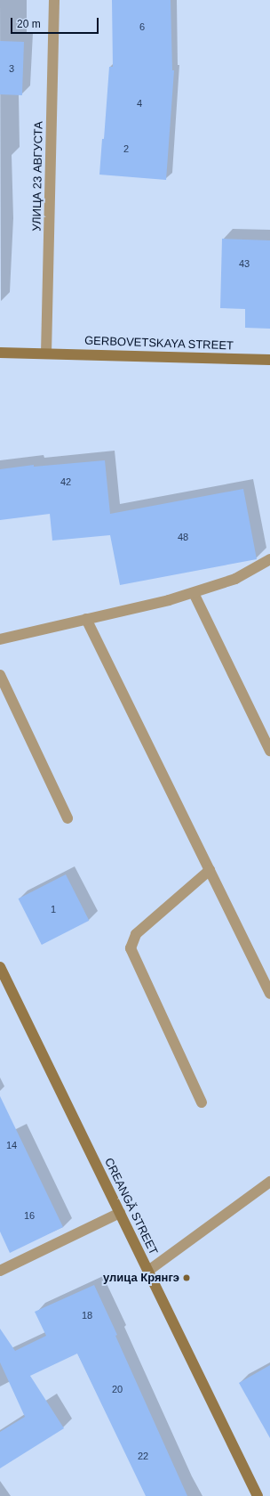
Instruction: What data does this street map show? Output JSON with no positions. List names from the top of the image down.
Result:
{
  "streets": {
    "street": ["УЛИЦА 23 АВГУСТА", "GERBOVETSKAYA STREET", "CREANGĂ STREET"]
  },
  "crossings": [
    ["УЛИЦА 23 АВГУСТА", "GERBOVETSKAYA STREET"]
  ],
  "places": ["улица Крянгэ"],
  "house_numbers": [
    "6",
    "3",
    "4",
    "2",
    "43",
    "42",
    "48",
    "1",
    "14",
    "16",
    "18",
    "20",
    "22"
  ],
  "scale_bar": "20 m"
}
